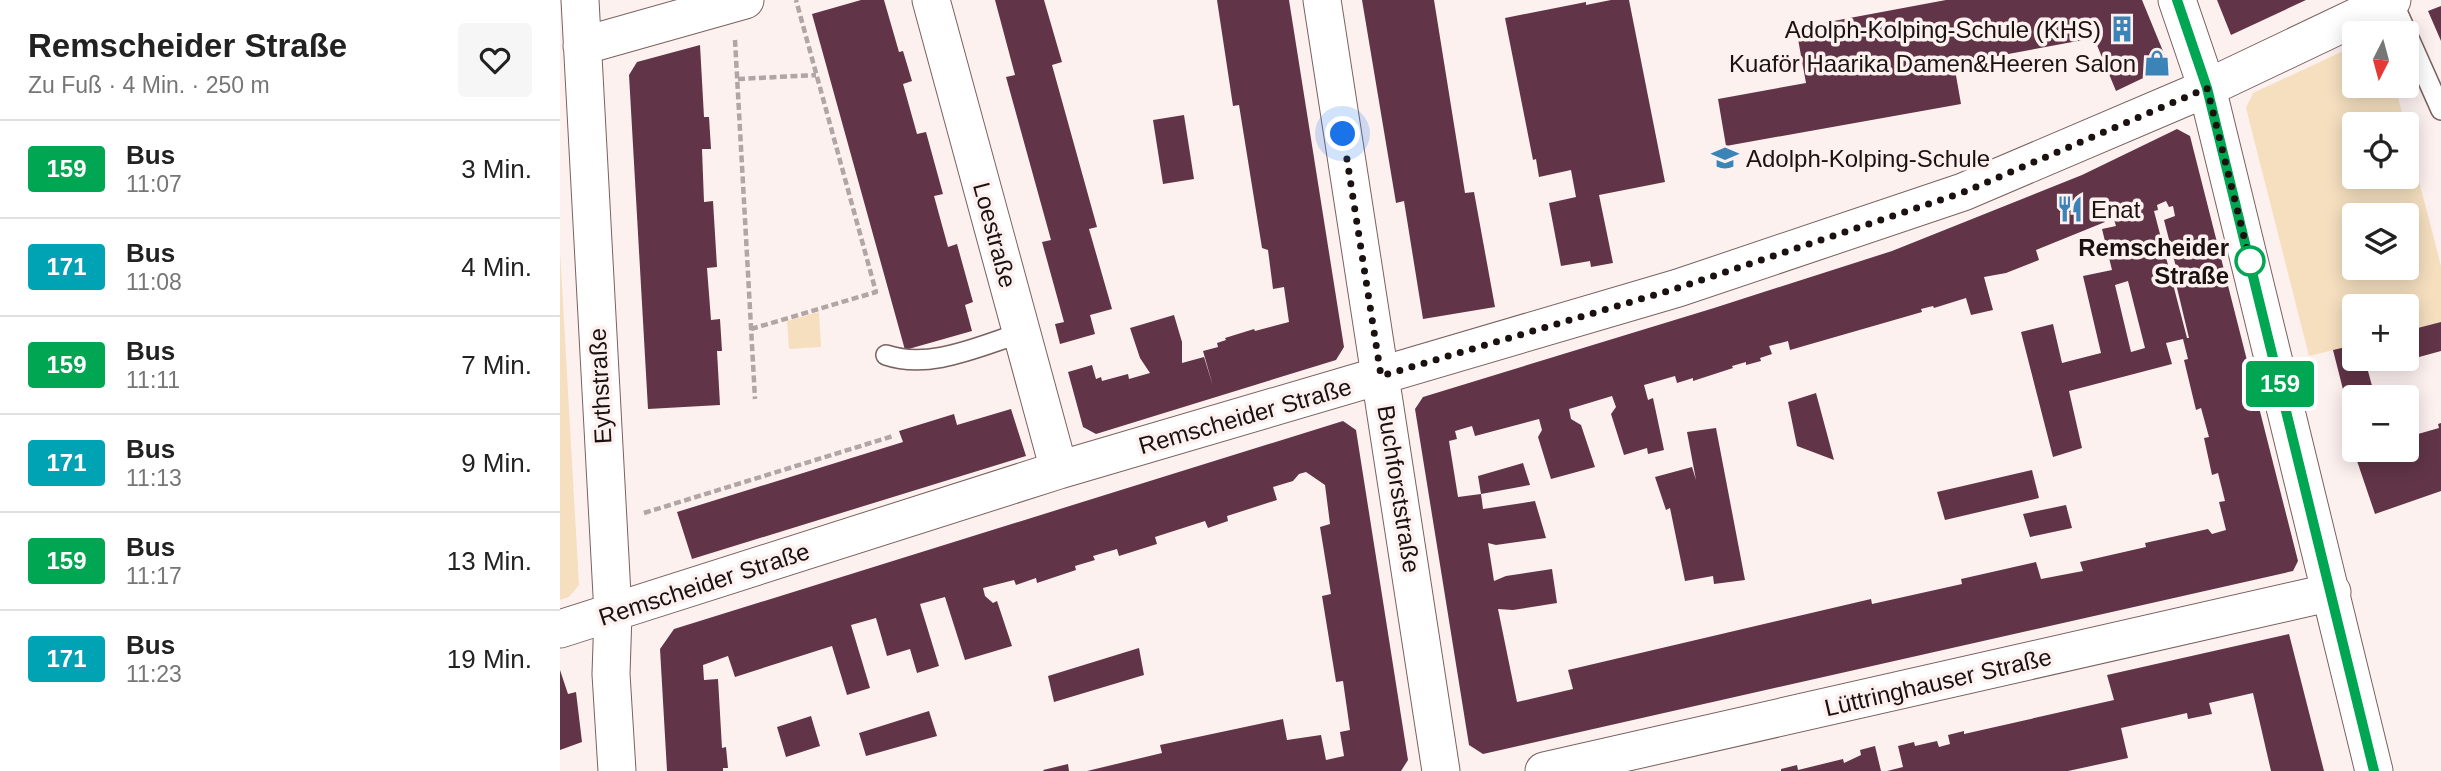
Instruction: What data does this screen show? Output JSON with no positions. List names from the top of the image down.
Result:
{
  "streets": {
    "street": [
      "Loestraße",
      "Eythstraße",
      "Remscheider Straße",
      "Buchforststraße",
      "Lüttringhauser Straße"
    ]
  },
  "crossings": [
    ["Loestraße", "Remscheider Straße"],
    ["Eythstraße", "Remscheider Straße"],
    ["Remscheider Straße", "Buchforststraße"]
  ],
  "places": {
    "building": ["Adolph-Kolping-Schule (KHS)"],
    "shop": ["Kuaför Haarika Damen&Heeren Salon"],
    "school or university": ["Adolph-Kolping-Schule"],
    "restaurant": ["Enat"],
    "other": ["Remscheider Straße"]
  },
  "lines": ["bus line 159"],
  "north": "bottom",
  "page": {
    "heading": ["Remscheider Straße", "Zu Fuß · 4 Min. · 250 m"],
    "on_map": "159",
    "map_buttons": ["+", "−"],
    "list": [
      {
        "mark": "159",
        "name": "Bus",
        "note": "11:07",
        "value": "3 Min."
      },
      {
        "mark": "171",
        "name": "Bus",
        "note": "11:08",
        "value": "4 Min."
      },
      {
        "mark": "159",
        "name": "Bus",
        "note": "11:11",
        "value": "7 Min."
      },
      {
        "mark": "171",
        "name": "Bus",
        "note": "11:13",
        "value": "9 Min."
      },
      {
        "mark": "159",
        "name": "Bus",
        "note": "11:17",
        "value": "13 Min."
      },
      {
        "mark": "171",
        "name": "Bus",
        "note": "11:23",
        "value": "19 Min."
      }
    ]
  }
}
